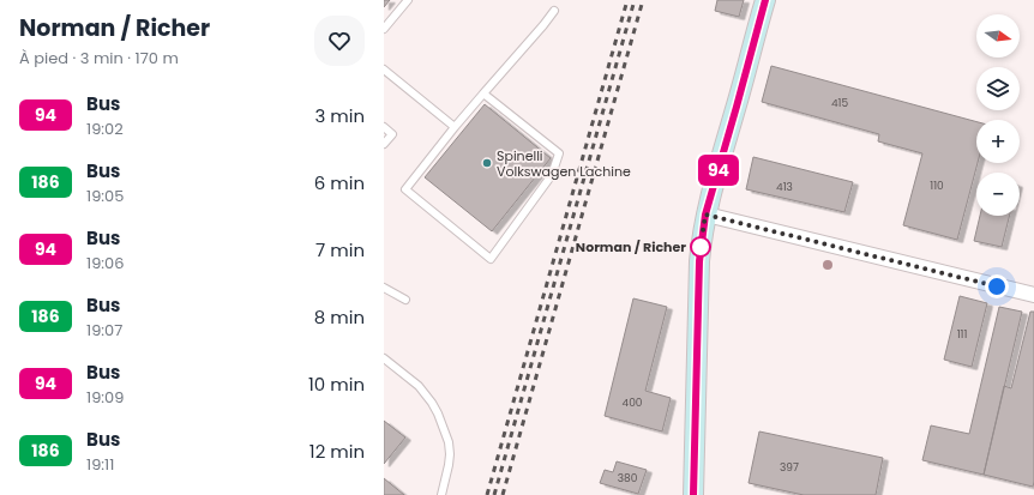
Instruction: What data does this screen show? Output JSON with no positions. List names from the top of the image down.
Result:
{
  "places": ["Spinelli Volkswagen Lachine", "Norman / Richer"],
  "lines": ["bus line 94"],
  "house_numbers": [
    "415",
    "110",
    "413",
    "111",
    "400",
    "397",
    "380"
  ],
  "north": "right",
  "page": {
    "heading": ["Norman / Richer", "À pied · 3 min · 170 m"],
    "on_map": "94",
    "map_buttons": ["+", "−"],
    "list": [
      {
        "mark": "94",
        "name": "Bus",
        "note": "19:02",
        "value": "3 min"
      },
      {
        "mark": "186",
        "name": "Bus",
        "note": "19:05",
        "value": "6 min"
      },
      {
        "mark": "94",
        "name": "Bus",
        "note": "19:06",
        "value": "7 min"
      },
      {
        "mark": "186",
        "name": "Bus",
        "note": "19:07",
        "value": "8 min"
      },
      {
        "mark": "94",
        "name": "Bus",
        "note": "19:09",
        "value": "10 min"
      },
      {
        "mark": "186",
        "name": "Bus",
        "note": "19:11",
        "value": "12 min"
      }
    ]
  }
}
